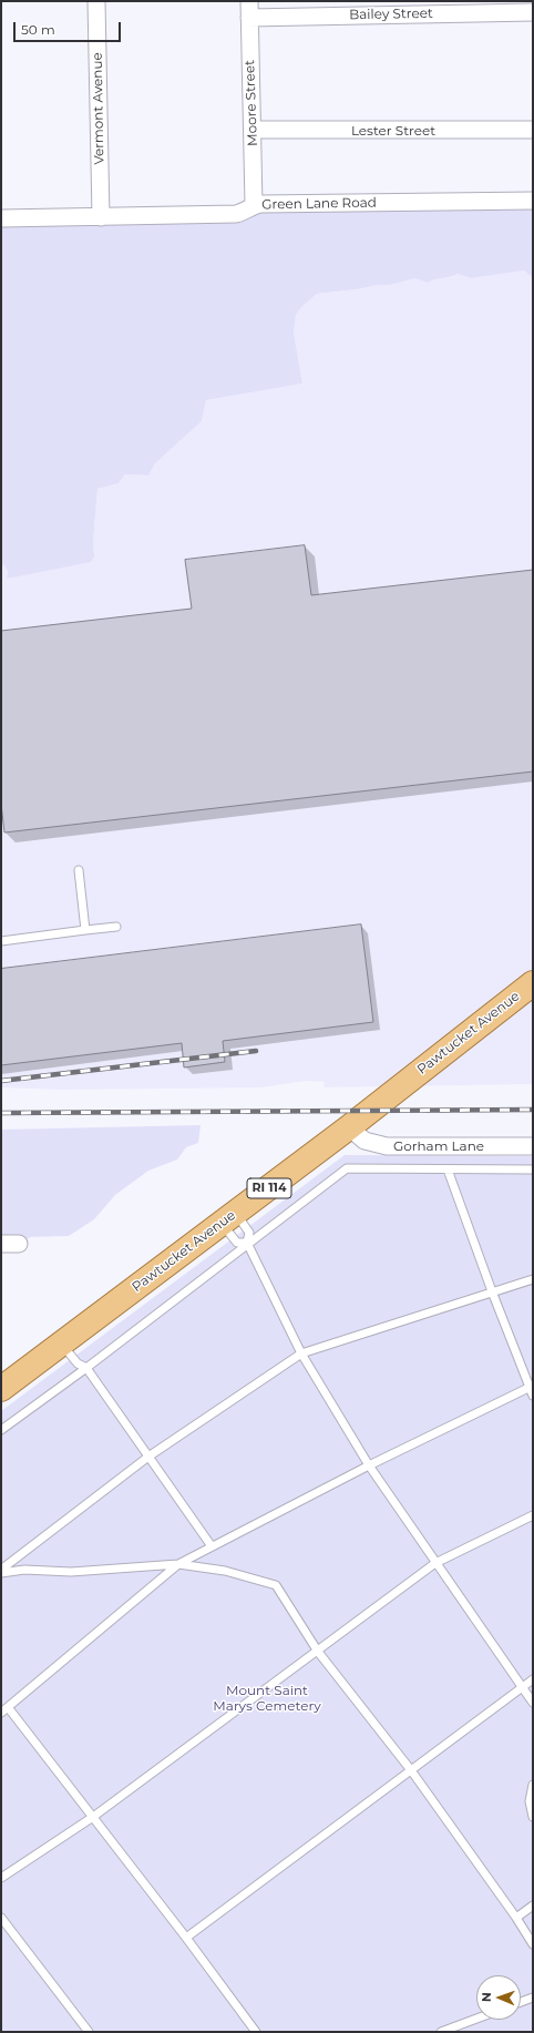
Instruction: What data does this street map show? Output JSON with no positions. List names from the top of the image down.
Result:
{
  "streets": {
    "main road": ["Pawtucket Avenue", "RI 114"],
    "street": [
      "Bailey Street",
      "Moore Street",
      "Vermont Avenue",
      "Lester Street",
      "Green Lane Road",
      "Gorham Lane"
    ]
  },
  "crossings": [
    ["Bailey Street", "Moore Street"],
    ["Moore Street", "Lester Street"],
    ["Moore Street", "Green Lane Road"],
    ["Vermont Avenue", "Green Lane Road"],
    ["Pawtucket Avenue", "Gorham Lane"]
  ],
  "parks": ["Mount Saint Marys Cemetery"],
  "scale_bar": "50 m",
  "north": "left"
}
